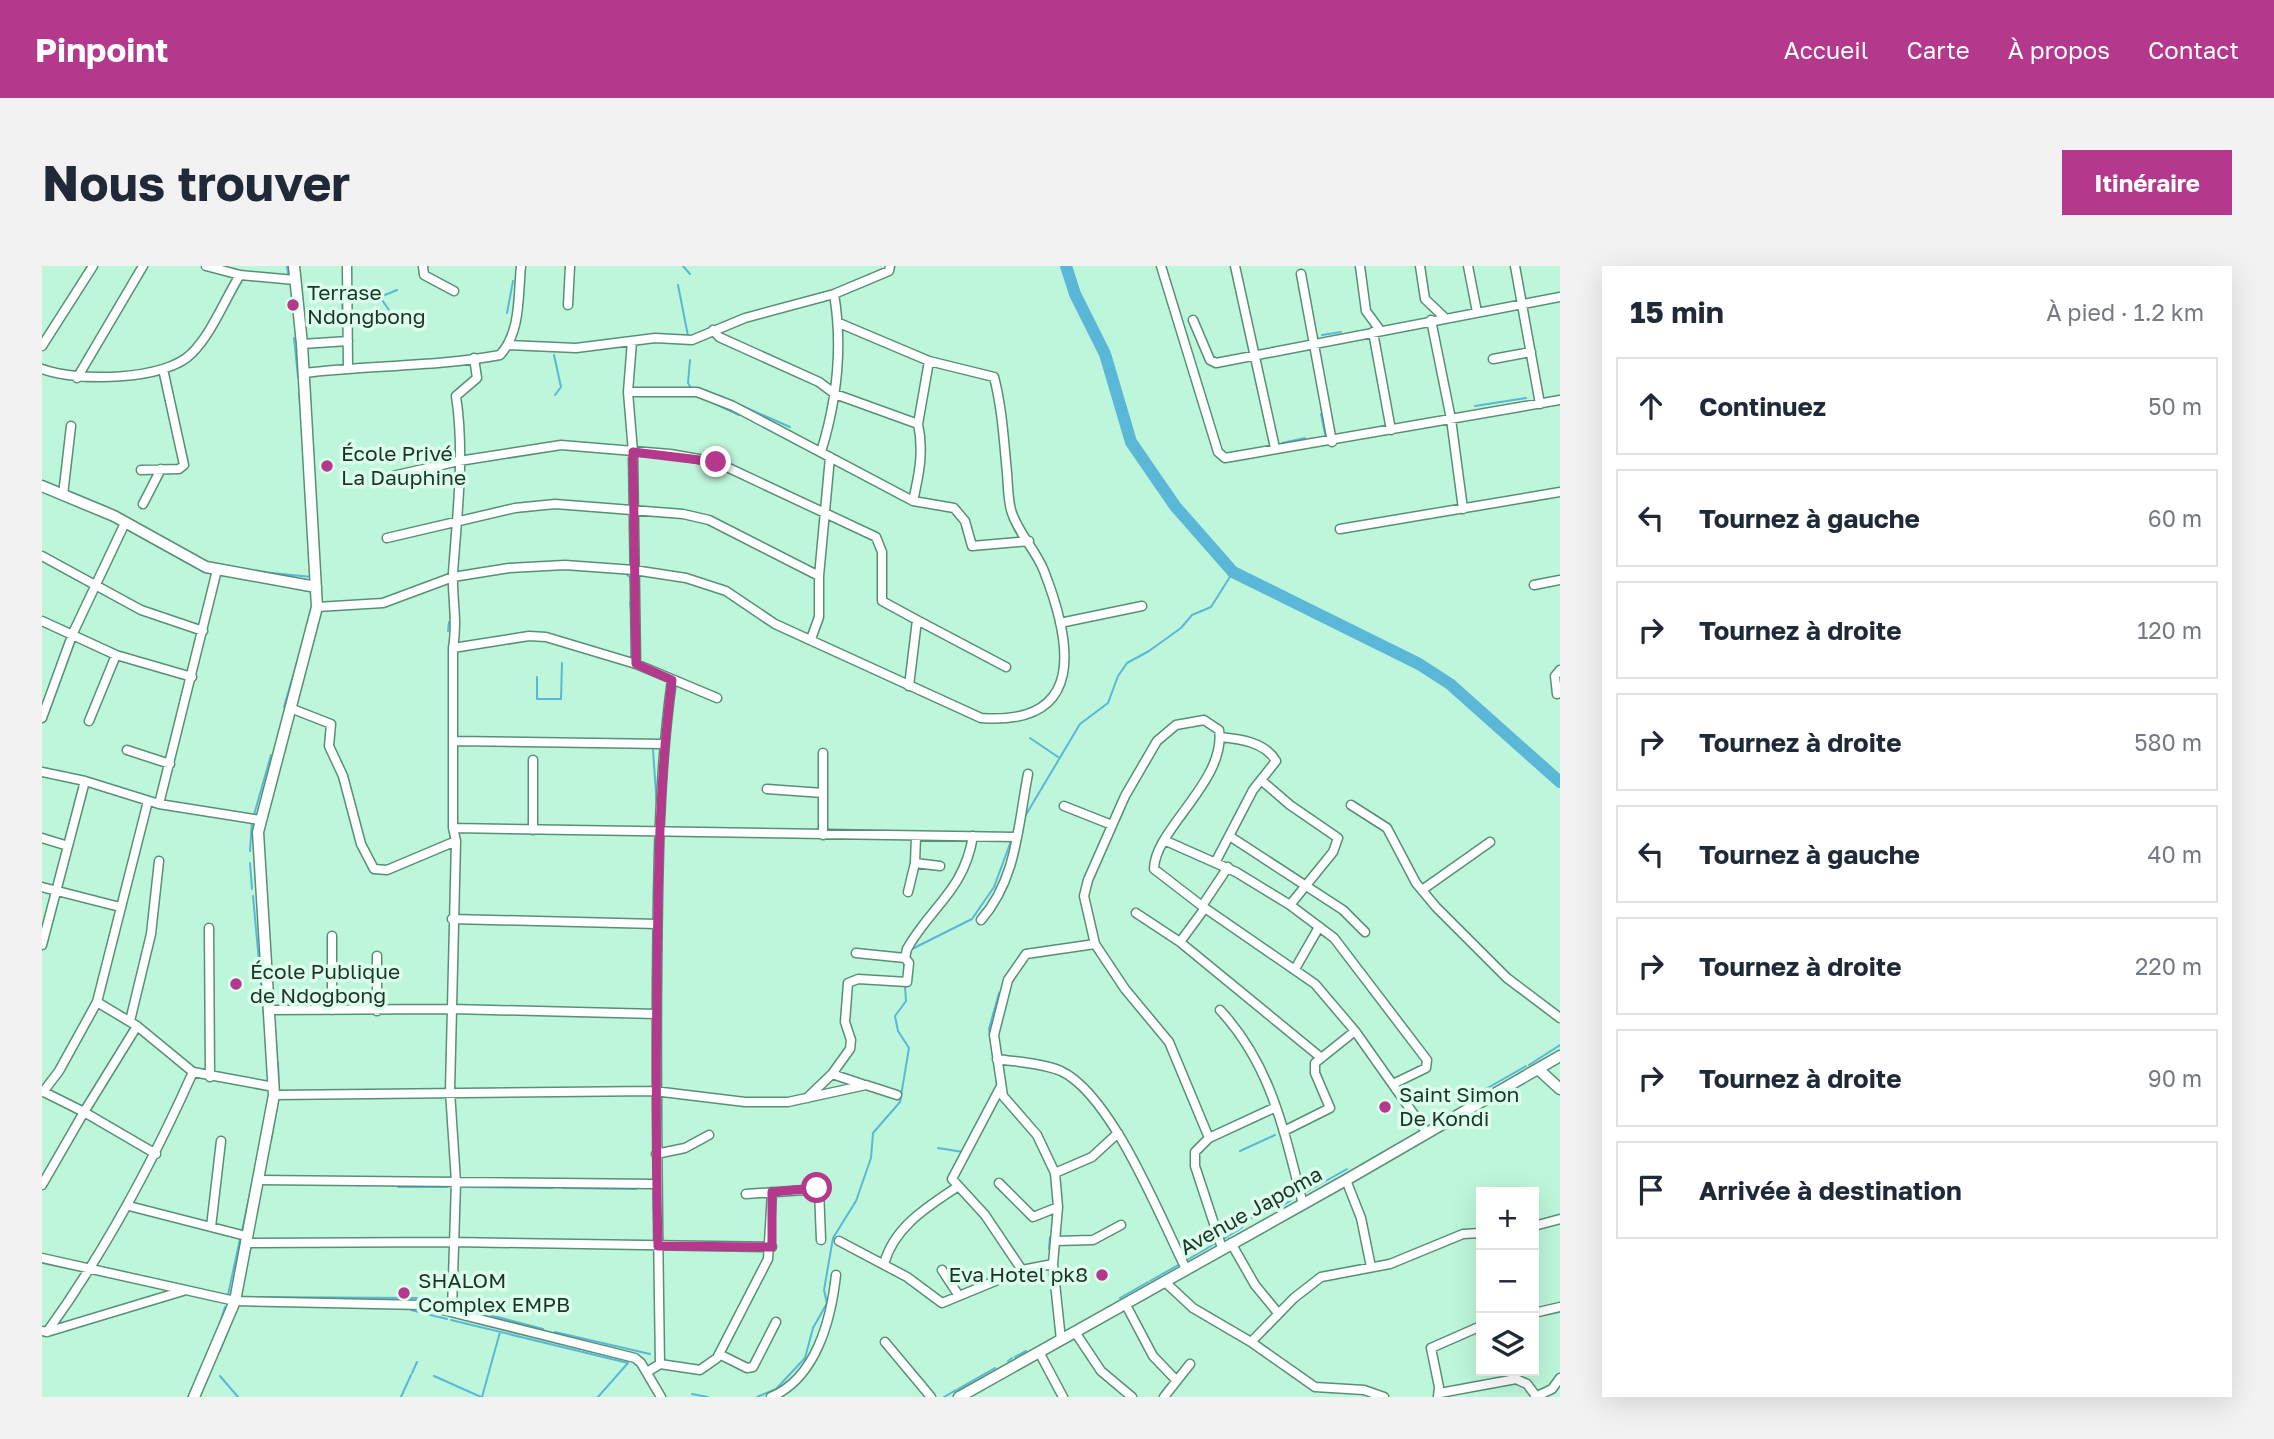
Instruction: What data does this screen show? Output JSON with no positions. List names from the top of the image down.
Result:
{
  "streets": {
    "main road": ["Avenue Japoma"]
  },
  "places": [
    "Terrase Ndongbong",
    "École Privé La Dauphine",
    "École Publique de Ndogbong",
    "Saint Simon De Kondi",
    "Eva Hotel pk8",
    "SHALOM Complex EMPB"
  ],
  "page": {
    "header": "Pinpoint",
    "nav": [
      "Accueil",
      "Carte",
      "À propos",
      "Contact"
    ],
    "buttons": "Itinéraire",
    "title": "Nous trouver",
    "heading": ["15 min", "À pied · 1.2 km"],
    "list": [
      ["Continuez", "50 m"],
      ["Tournez à gauche", "60 m"],
      ["Tournez à droite", "120 m"],
      ["Tournez à droite", "580 m"],
      ["Tournez à gauche", "40 m"],
      ["Tournez à droite", "220 m"],
      ["Tournez à droite", "90 m"],
      "Arrivée à destination"
    ],
    "map_buttons": ["+", "−"]
  }
}
